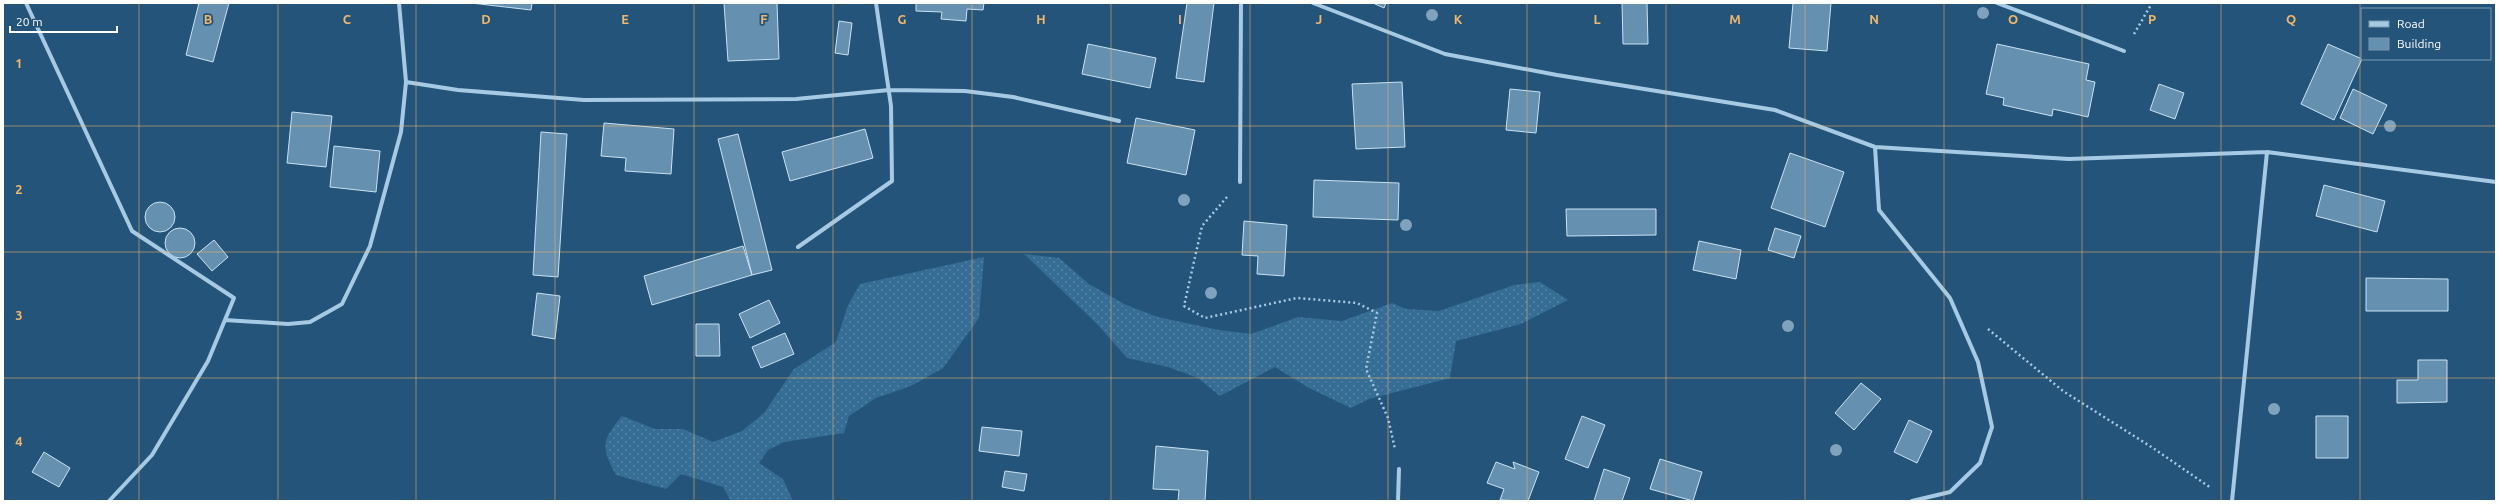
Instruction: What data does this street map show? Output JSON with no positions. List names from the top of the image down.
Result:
{
  "legend": ["Road", "Building"],
  "scale_bar": "20 m",
  "grid": {
    "columns": [
      "B",
      "C",
      "D",
      "E",
      "F",
      "G",
      "H",
      "I",
      "J",
      "K",
      "L",
      "M",
      "N",
      "O",
      "P",
      "Q"
    ],
    "rows": [
      "1",
      "2",
      "3",
      "4"
    ]
  }
}
